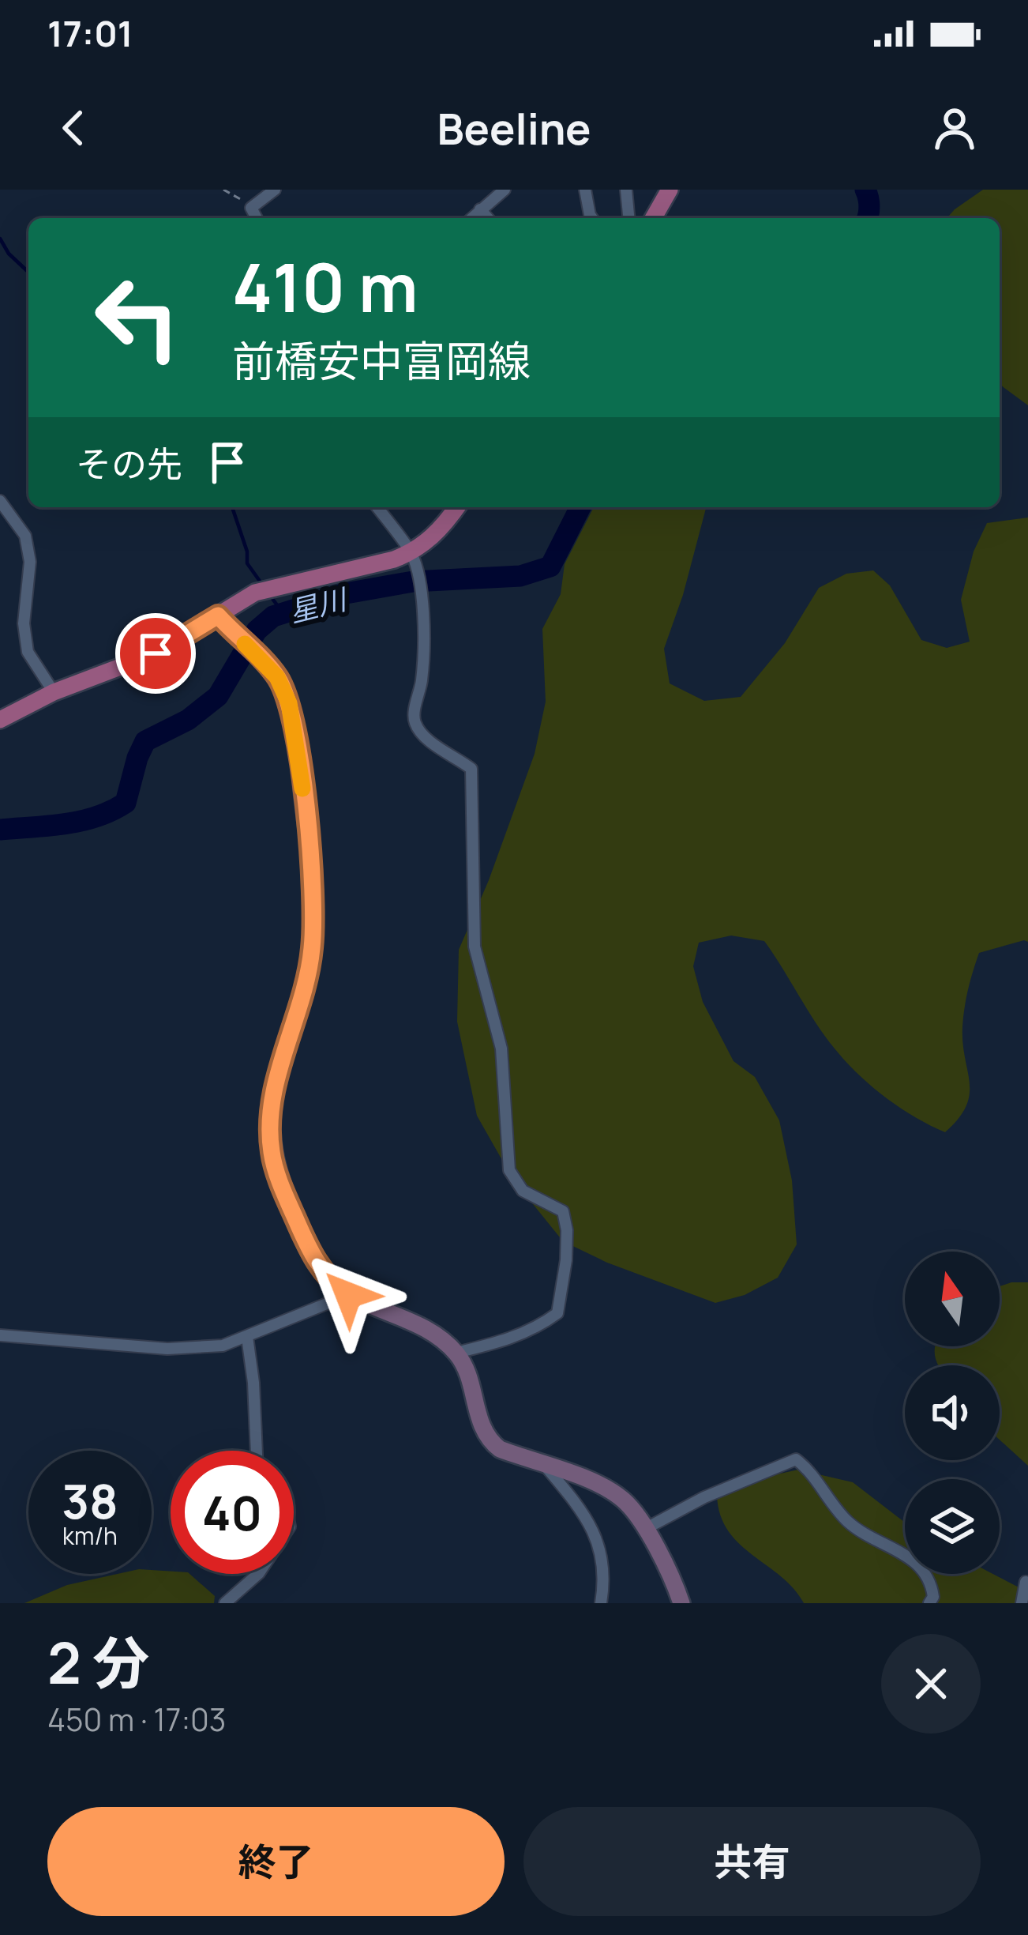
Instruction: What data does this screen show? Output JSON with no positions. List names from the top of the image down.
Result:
{
  "water": ["星川"],
  "north": "top",
  "page": {
    "status": "17:01",
    "header": "Beeline",
    "turn": ["410 m", "前橋安中富岡線"],
    "then": "その先",
    "speed": "38 km/h",
    "limit": "40",
    "heading": ["2 分", "450 m · 17:03"],
    "buttons": ["終了", "共有"]
  }
}
